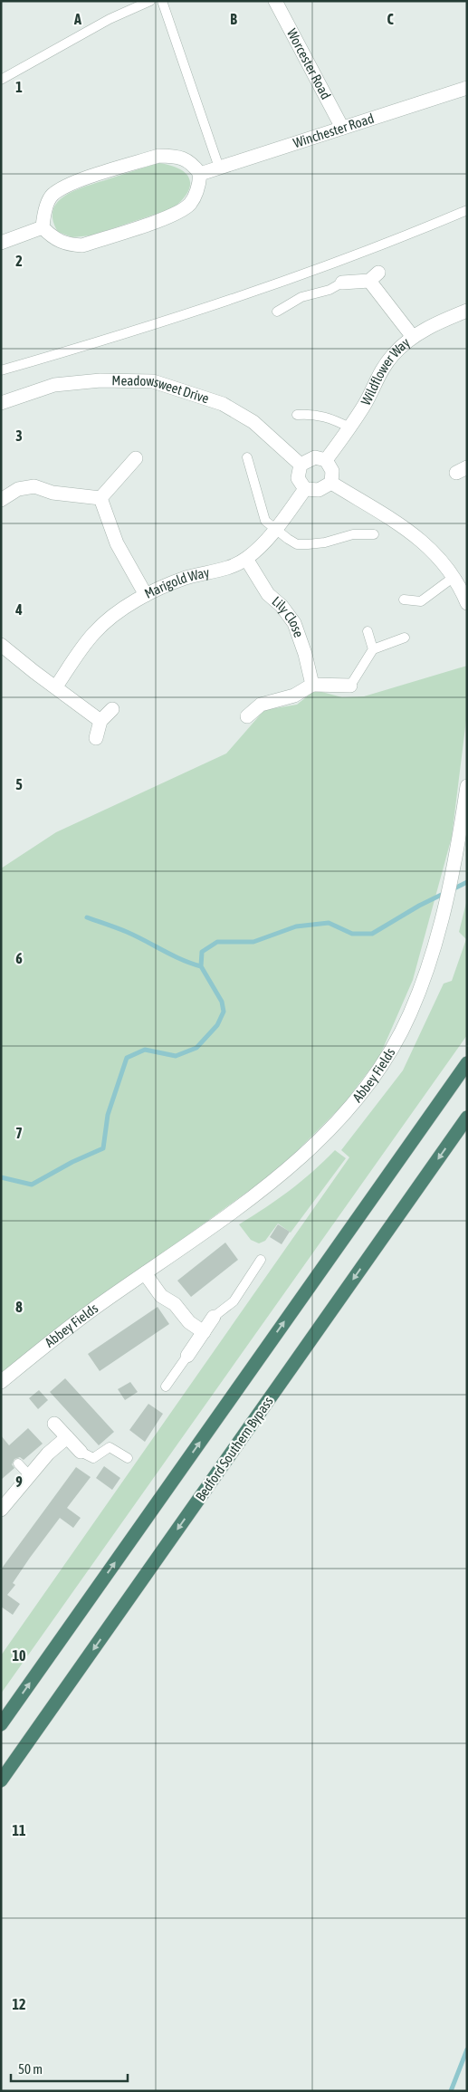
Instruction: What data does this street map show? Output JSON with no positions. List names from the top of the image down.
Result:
{
  "streets": {
    "highway": ["Bedford Southern Bypass"],
    "street": [
      "Worcester Road",
      "Winchester Road",
      "Wildflower Way",
      "Meadowsweet Drive",
      "Marigold Way",
      "Lily Close",
      "Abbey Fields"
    ]
  },
  "crossings": [
    ["Worcester Road", "Winchester Road"],
    ["Wildflower Way", "Meadowsweet Drive"],
    ["Wildflower Way", "Marigold Way"],
    ["Meadowsweet Drive", "Marigold Way"],
    ["Marigold Way", "Lily Close"]
  ],
  "scale_bar": "50 m",
  "grid": {
    "columns": ["A", "B", "C"],
    "rows": [
      "1",
      "2",
      "3",
      "4",
      "5",
      "6",
      "7",
      "8",
      "9",
      "10",
      "11",
      "12"
    ]
  }
}
